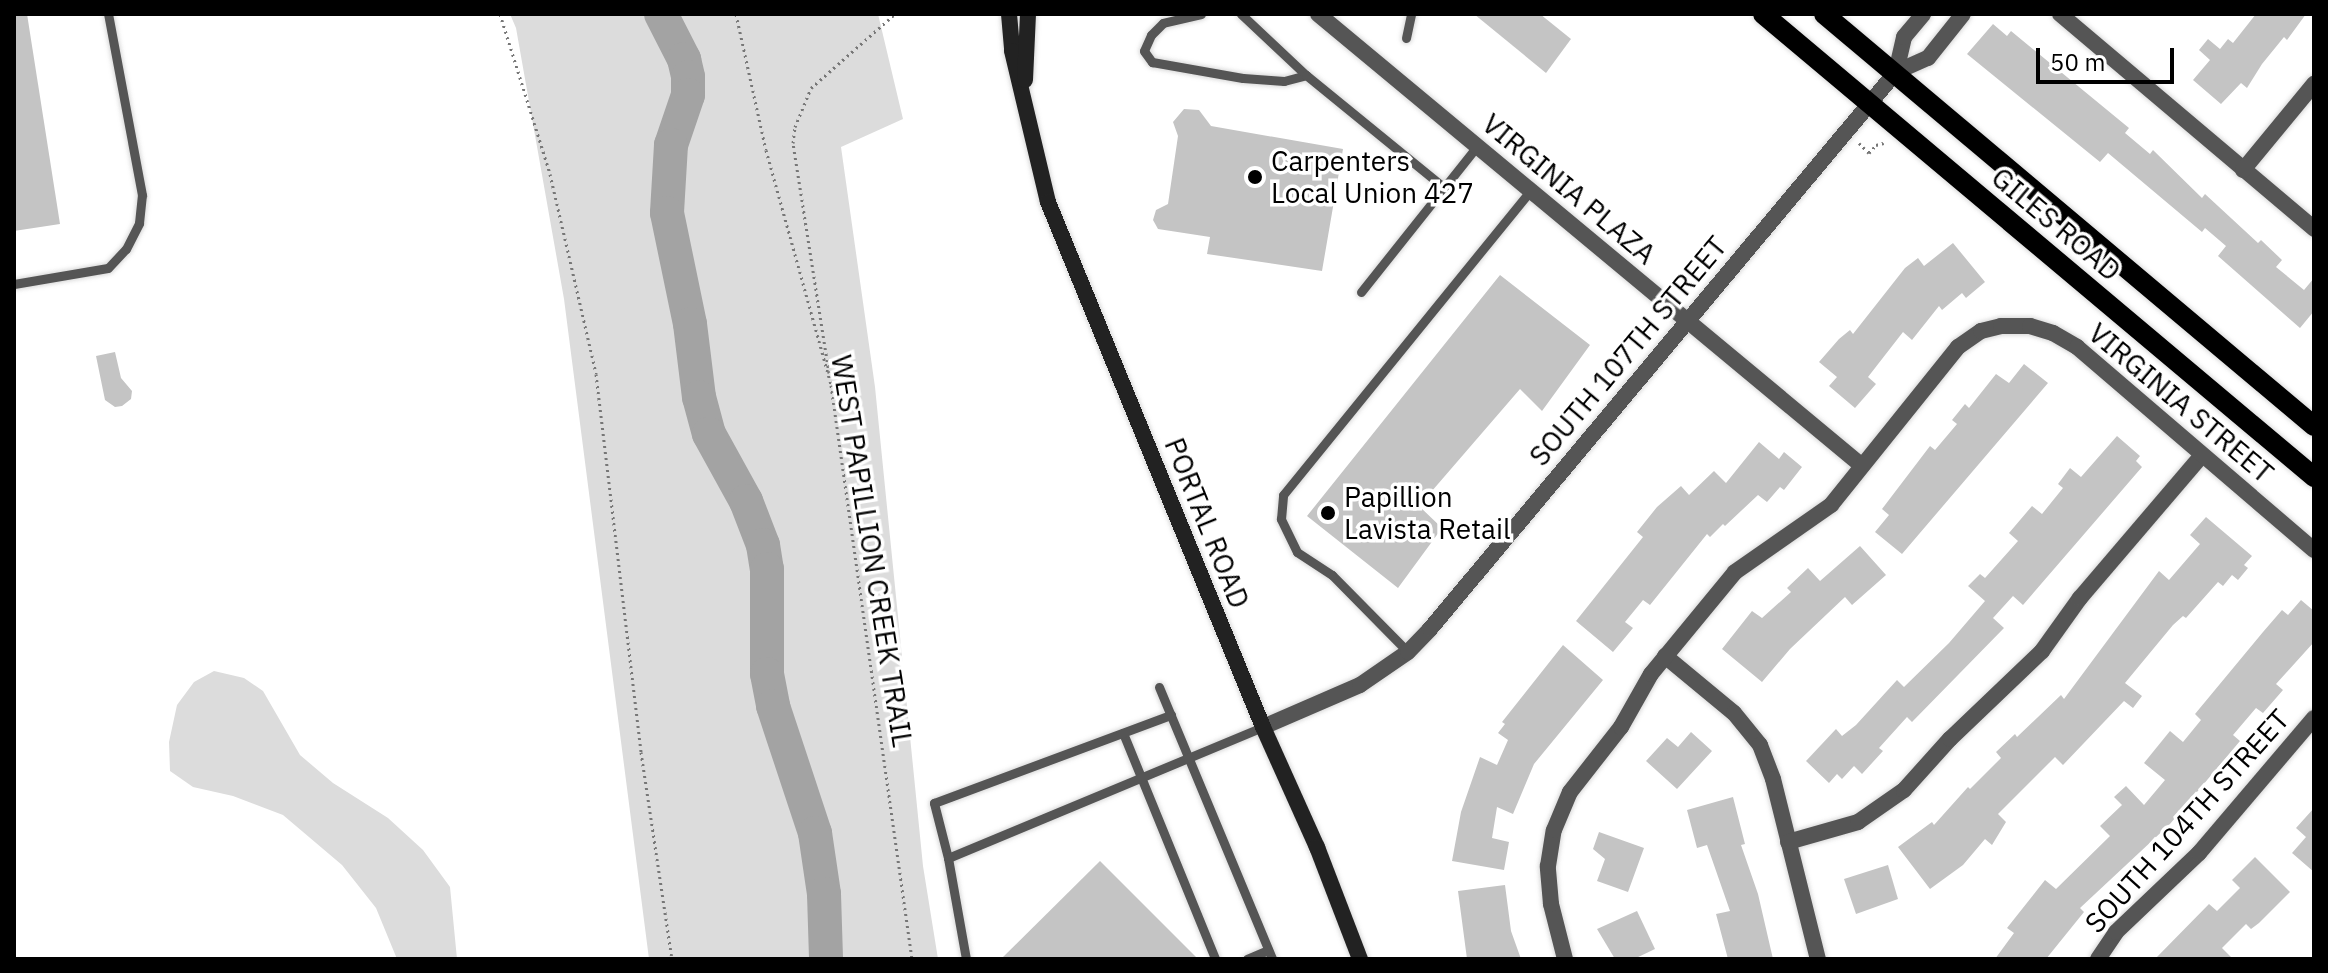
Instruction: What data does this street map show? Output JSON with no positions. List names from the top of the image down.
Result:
{
  "streets": {
    "main road": ["GILES ROAD", "PORTAL ROAD"],
    "street": [
      "VIRGINIA PLAZA",
      "SOUTH 107TH STREET",
      "VIRGINIA STREET",
      "SOUTH 104TH STREET"
    ],
    "path": ["WEST PAPILLION CREEK TRAIL"]
  },
  "crossings": [
    ["VIRGINIA PLAZA", "SOUTH 107TH STREET"],
    ["VIRGINIA PLAZA", "VIRGINIA STREET"],
    ["GILES ROAD", "SOUTH 107TH STREET"],
    ["SOUTH 107TH STREET", "PORTAL ROAD"]
  ],
  "places": ["Carpenters Local Union 427", "Papillion Lavista Retail"],
  "scale_bar": "50 m"
}
